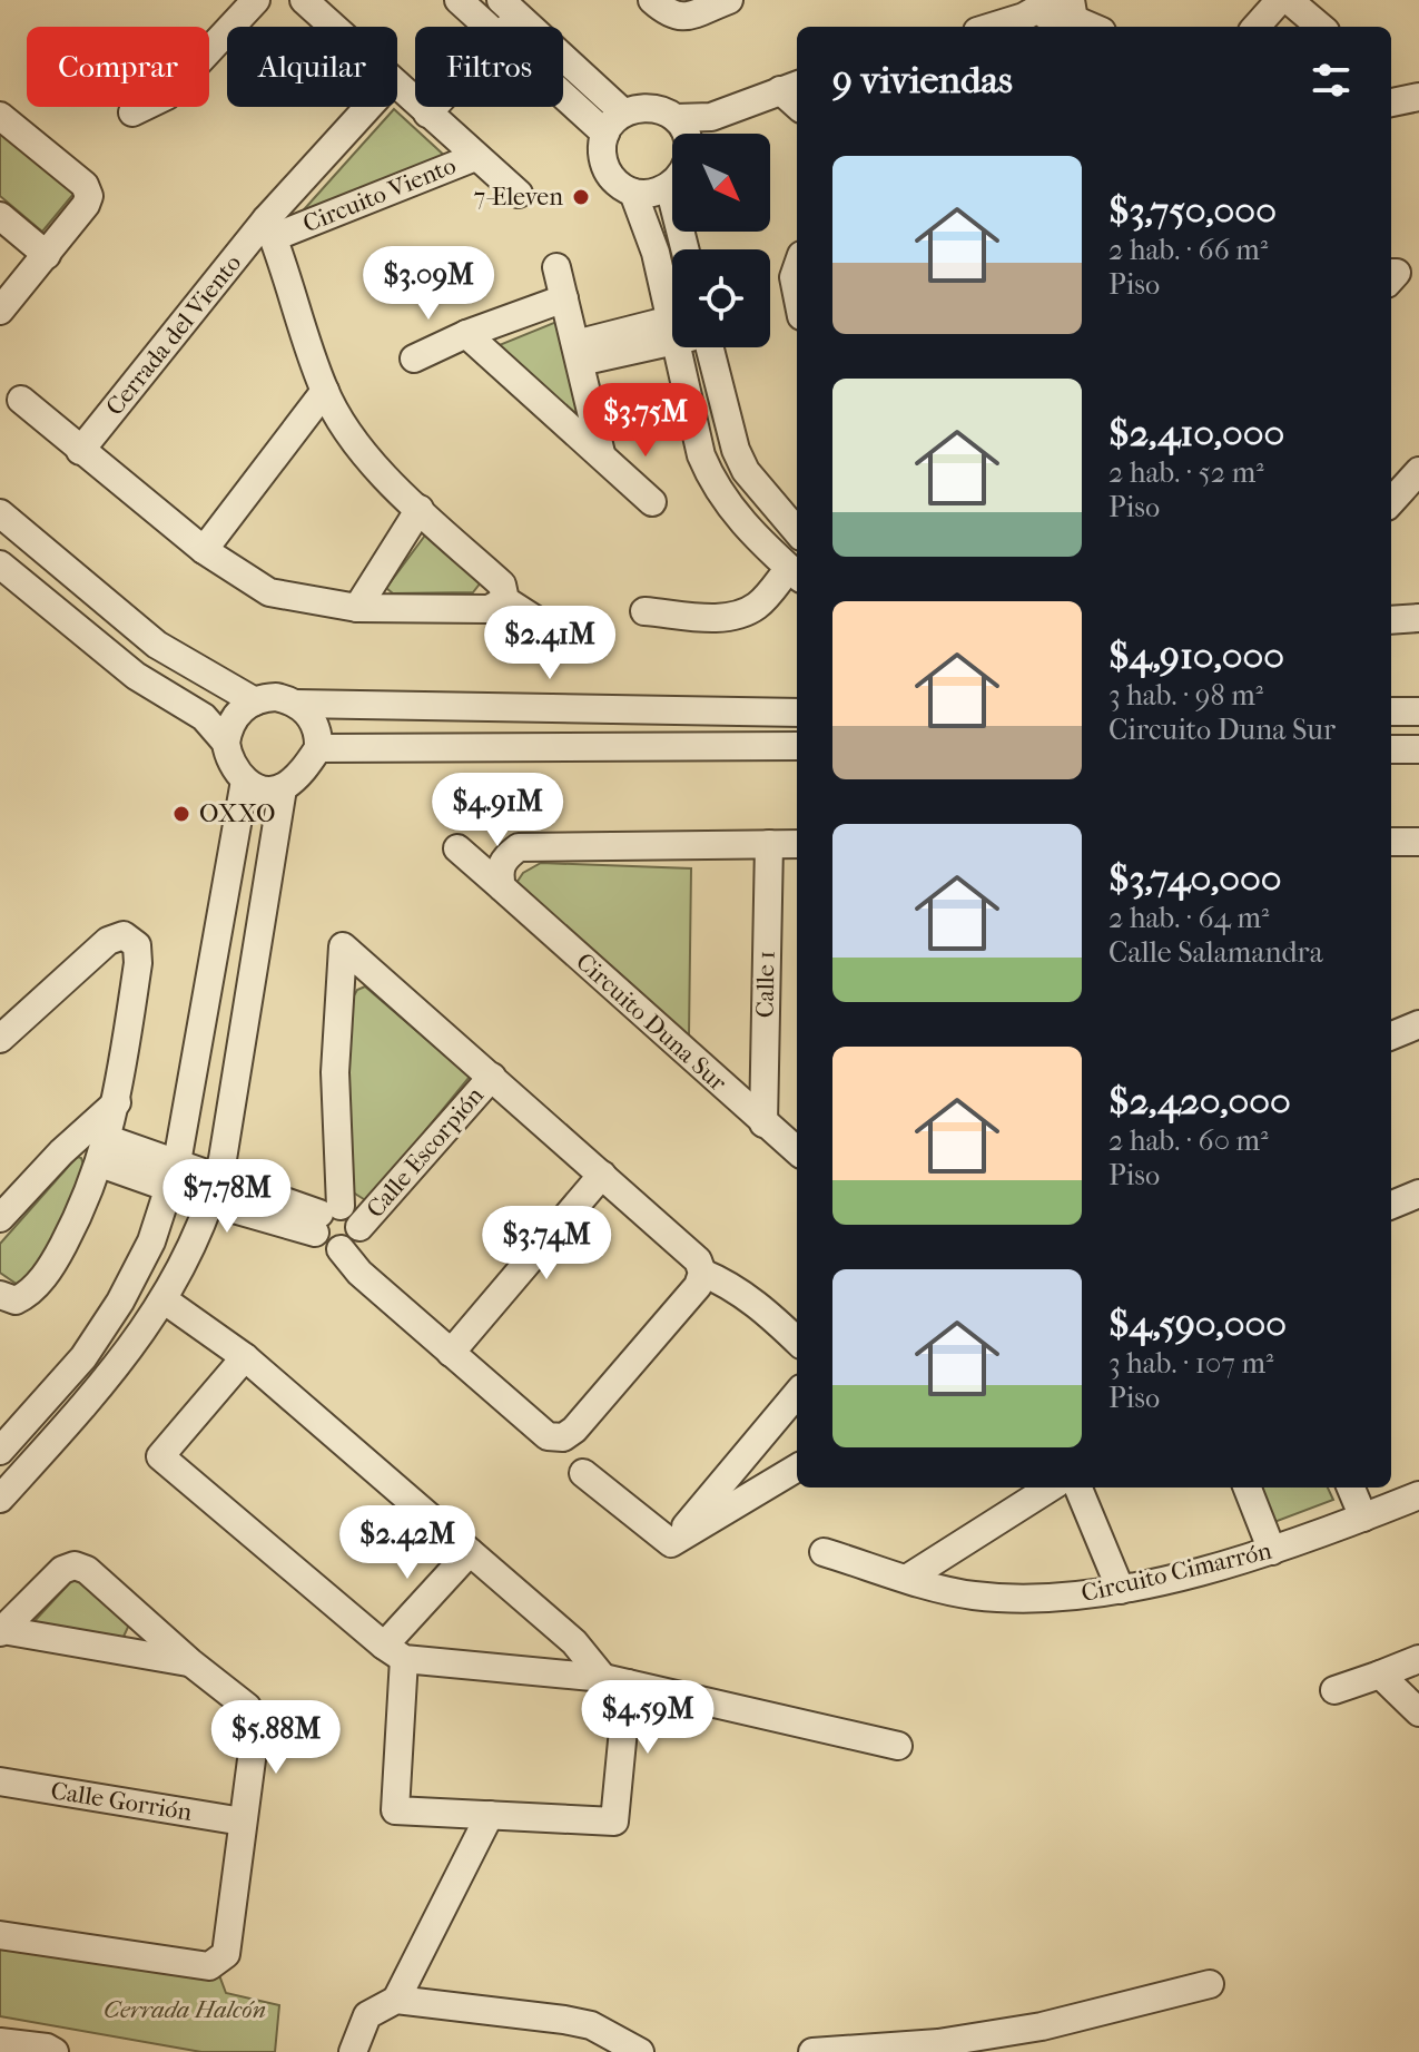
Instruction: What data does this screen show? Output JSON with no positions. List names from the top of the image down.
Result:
{
  "streets": {
    "street": [
      "Circuito Viento",
      "Cerrada del Viento",
      "Calle 1",
      "Circuito Duna Sur",
      "Calle Escorpión",
      "Circuito Cimarrón",
      "Calle Gorrión"
    ]
  },
  "crossings": [
    ["Circuito Viento", "Cerrada del Viento"],
    ["Calle 1", "Circuito Duna Sur"]
  ],
  "parks": ["Cerrada Halcón"],
  "places": ["7-Eleven", "OXXO"],
  "north": "bottom right",
  "page": {
    "chip": ["Comprar", "Alquilar", "Filtros"],
    "heading": "9 viviendas",
    "list": [
      {
        "name": "$3,750,000",
        "note": "2 hab. · 66 m² · Piso"
      },
      {
        "name": "$2,410,000",
        "note": "2 hab. · 52 m² · Piso"
      },
      {
        "name": "$4,910,000",
        "note": "3 hab. · 98 m² · Circuito Duna Sur"
      },
      {
        "name": "$3,740,000",
        "note": "2 hab. · 64 m² · Calle Salamandra"
      },
      {
        "name": "$2,420,000",
        "note": "2 hab. · 60 m² · Piso"
      },
      {
        "name": "$4,590,000",
        "note": "3 hab. · 107 m² · Piso"
      }
    ],
    "price": [
      "$3.09M",
      "$3.75M",
      "$2.41M",
      "$4.91M",
      "$7.78M",
      "$3.74M",
      "$2.42M",
      "$4.59M",
      "$5.88M"
    ]
  }
}
